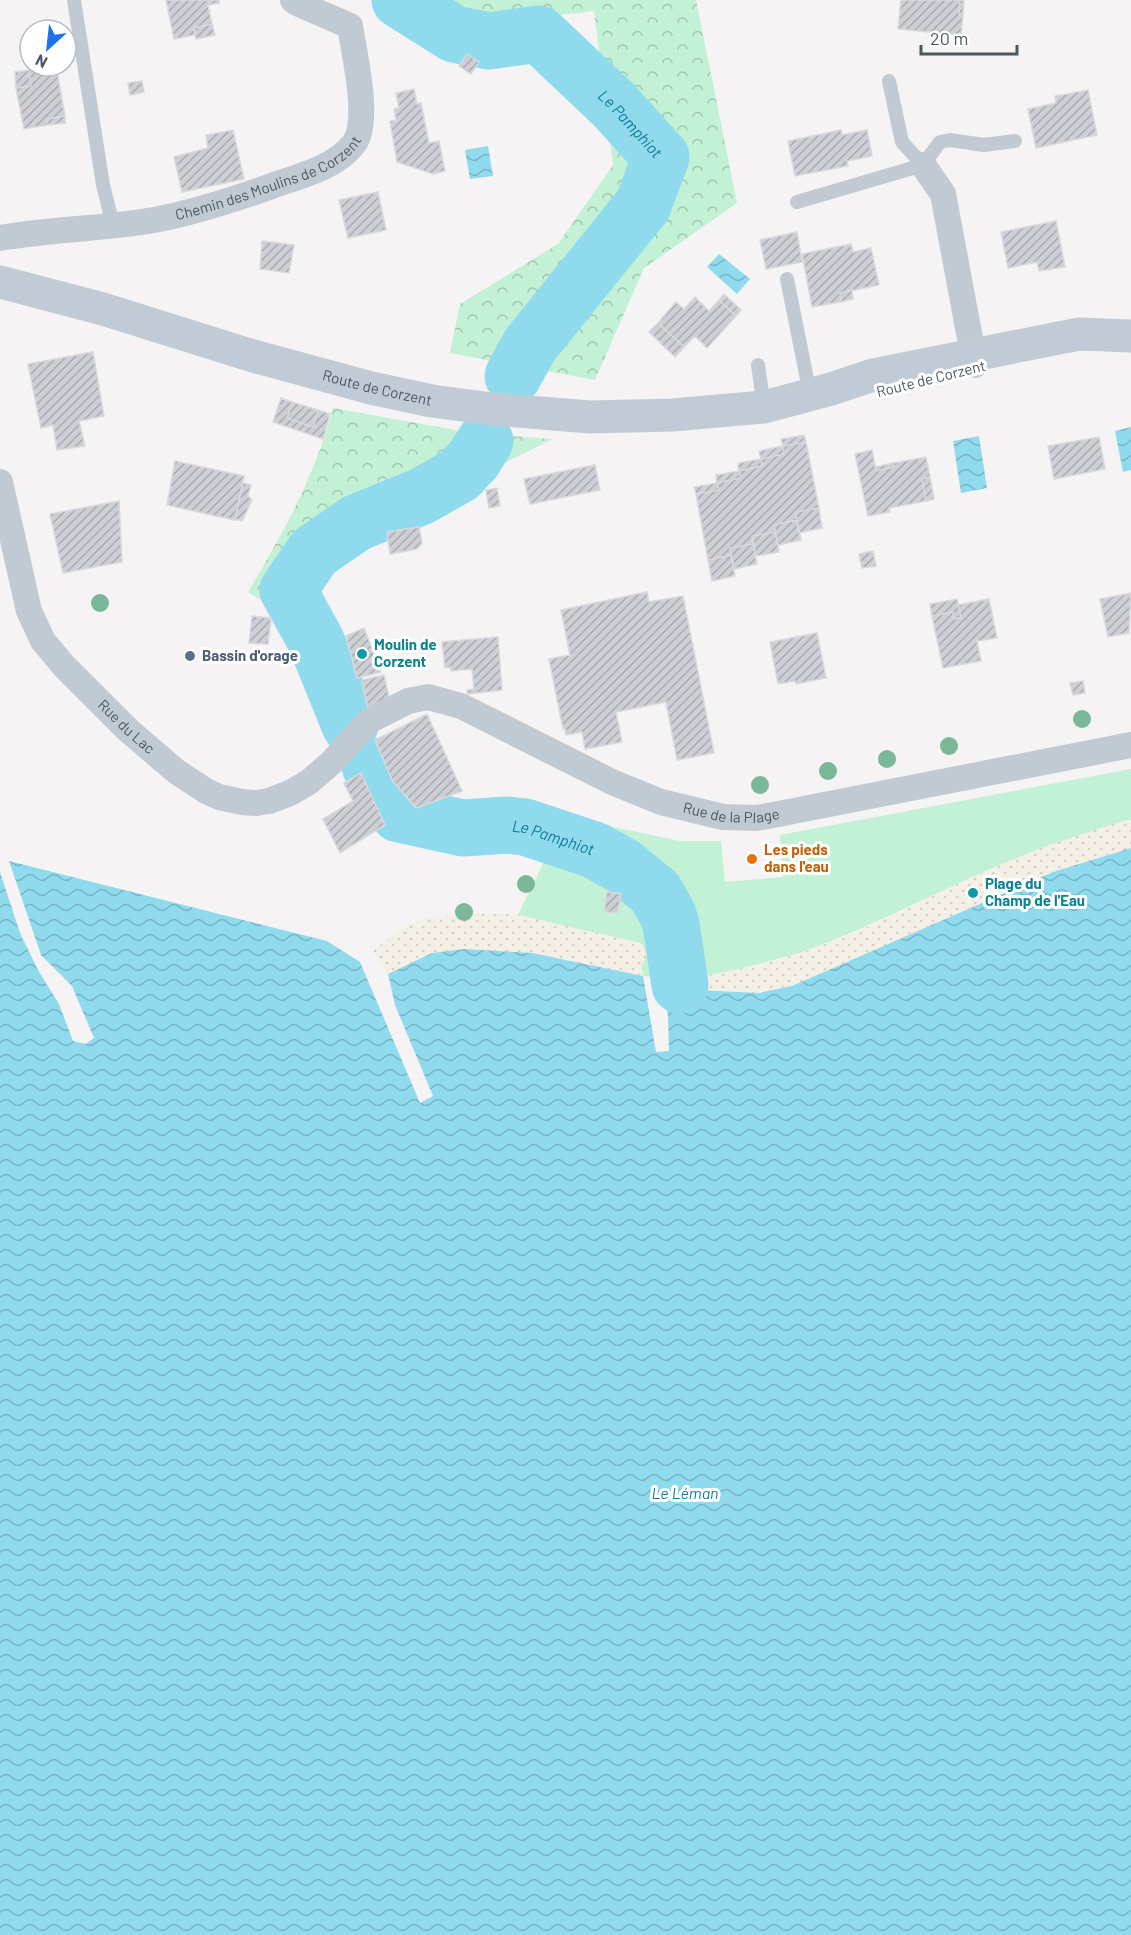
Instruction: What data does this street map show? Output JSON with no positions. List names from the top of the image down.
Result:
{
  "streets": {
    "street": [
      "Chemin des Moulins de Corzent",
      "Route de Corzent",
      "Rue du Lac",
      "Rue de la Plage"
    ]
  },
  "crossings": [
    ["Rue du Lac", "Rue de la Plage"]
  ],
  "water": ["Le Pamphiot", "Le Léman"],
  "places": [
    "Moulin de Corzent",
    "Bassin d'orage",
    "Les pieds dans l'eau",
    "Plage du Champ de l'Eau"
  ],
  "scale_bar": "20 m",
  "north": "bottom left"
}
